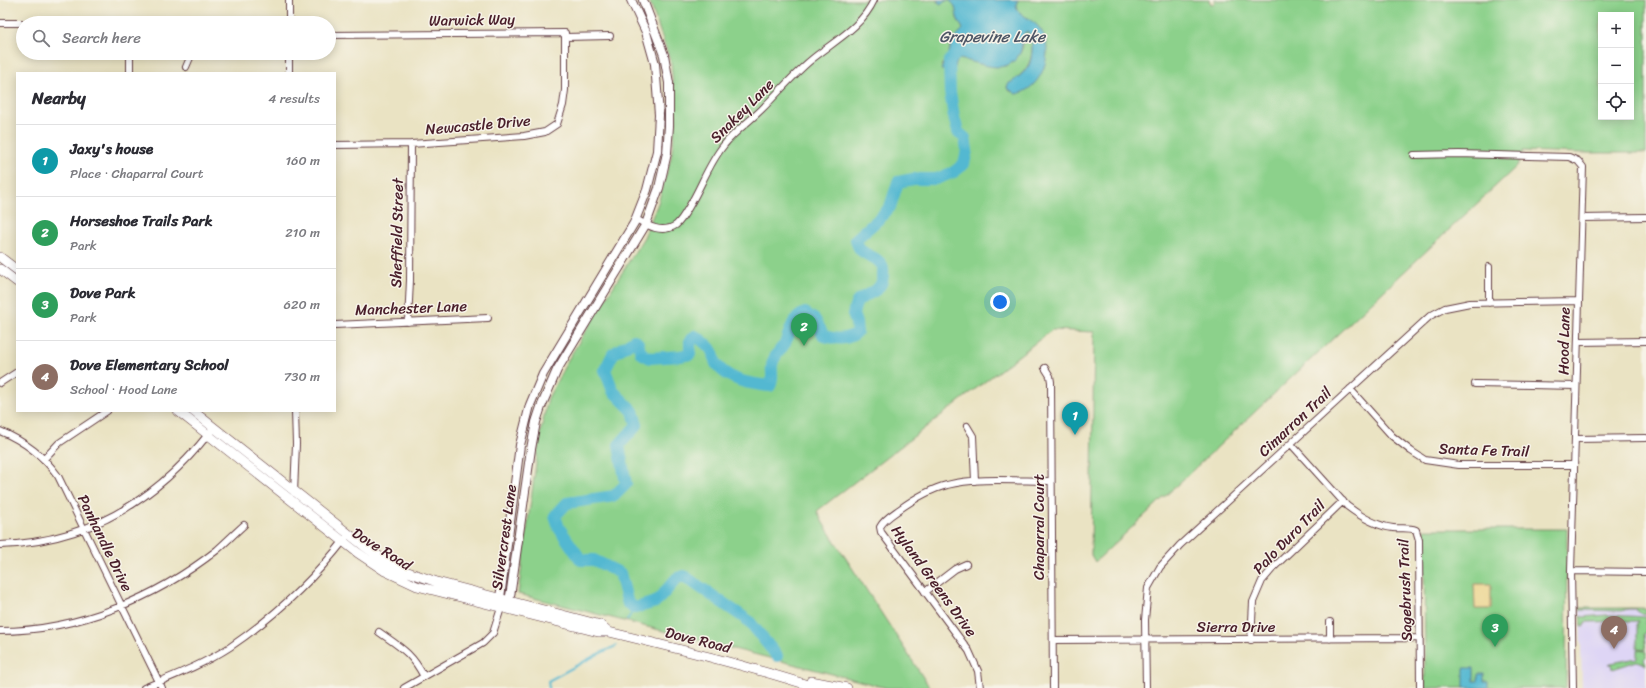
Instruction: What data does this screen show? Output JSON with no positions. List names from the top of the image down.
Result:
{
  "streets": {
    "main road": ["Dove Road"],
    "street": [
      "Warwick Way",
      "Snakey Lane",
      "Newcastle Drive",
      "Sheffield Street",
      "Manchester Lane",
      "Hood Lane",
      "Cimarron Trail",
      "Santa Fe Trail",
      "Chaparral Court",
      "Silvercrest Lane",
      "Palo Duro Trail",
      "Panhandle Drive",
      "Hyland Greens Drive",
      "Sagebrush Trail",
      "Sierra Drive"
    ]
  },
  "crossings": [
    ["Warwick Way", "Newcastle Drive"],
    ["Snakey Lane", "Silvercrest Lane"],
    ["Newcastle Drive", "Sheffield Street"],
    ["Sheffield Street", "Manchester Lane"],
    ["Hood Lane", "Cimarron Trail"],
    ["Hood Lane", "Santa Fe Trail"],
    ["Cimarron Trail", "Santa Fe Trail"],
    ["Cimarron Trail", "Sagebrush Trail"],
    ["Cimarron Trail", "Sierra Drive"],
    ["Chaparral Court", "Hyland Greens Drive"],
    ["Chaparral Court", "Sierra Drive"],
    ["Silvercrest Lane", "Dove Road"],
    ["Palo Duro Trail", "Sagebrush Trail"],
    ["Palo Duro Trail", "Sierra Drive"],
    ["Sagebrush Trail", "Sierra Drive"]
  ],
  "water": ["Grapevine Lake"],
  "page": {
    "map_buttons": ["+", "−"],
    "search": "Search here",
    "heading": ["Nearby", "4 results"],
    "list": [
      {
        "mark": "1",
        "name": "Jaxy's house",
        "note": "Place · Chaparral Court",
        "value": "160 m"
      },
      {
        "mark": "2",
        "name": "Horseshoe Trails Park",
        "note": "Park",
        "value": "210 m"
      },
      {
        "mark": "3",
        "name": "Dove Park",
        "note": "Park",
        "value": "620 m"
      },
      {
        "mark": "4",
        "name": "Dove Elementary School",
        "note": "School · Hood Lane",
        "value": "730 m"
      }
    ],
    "pins": [
      "2",
      "1",
      "3",
      "4"
    ]
  }
}
